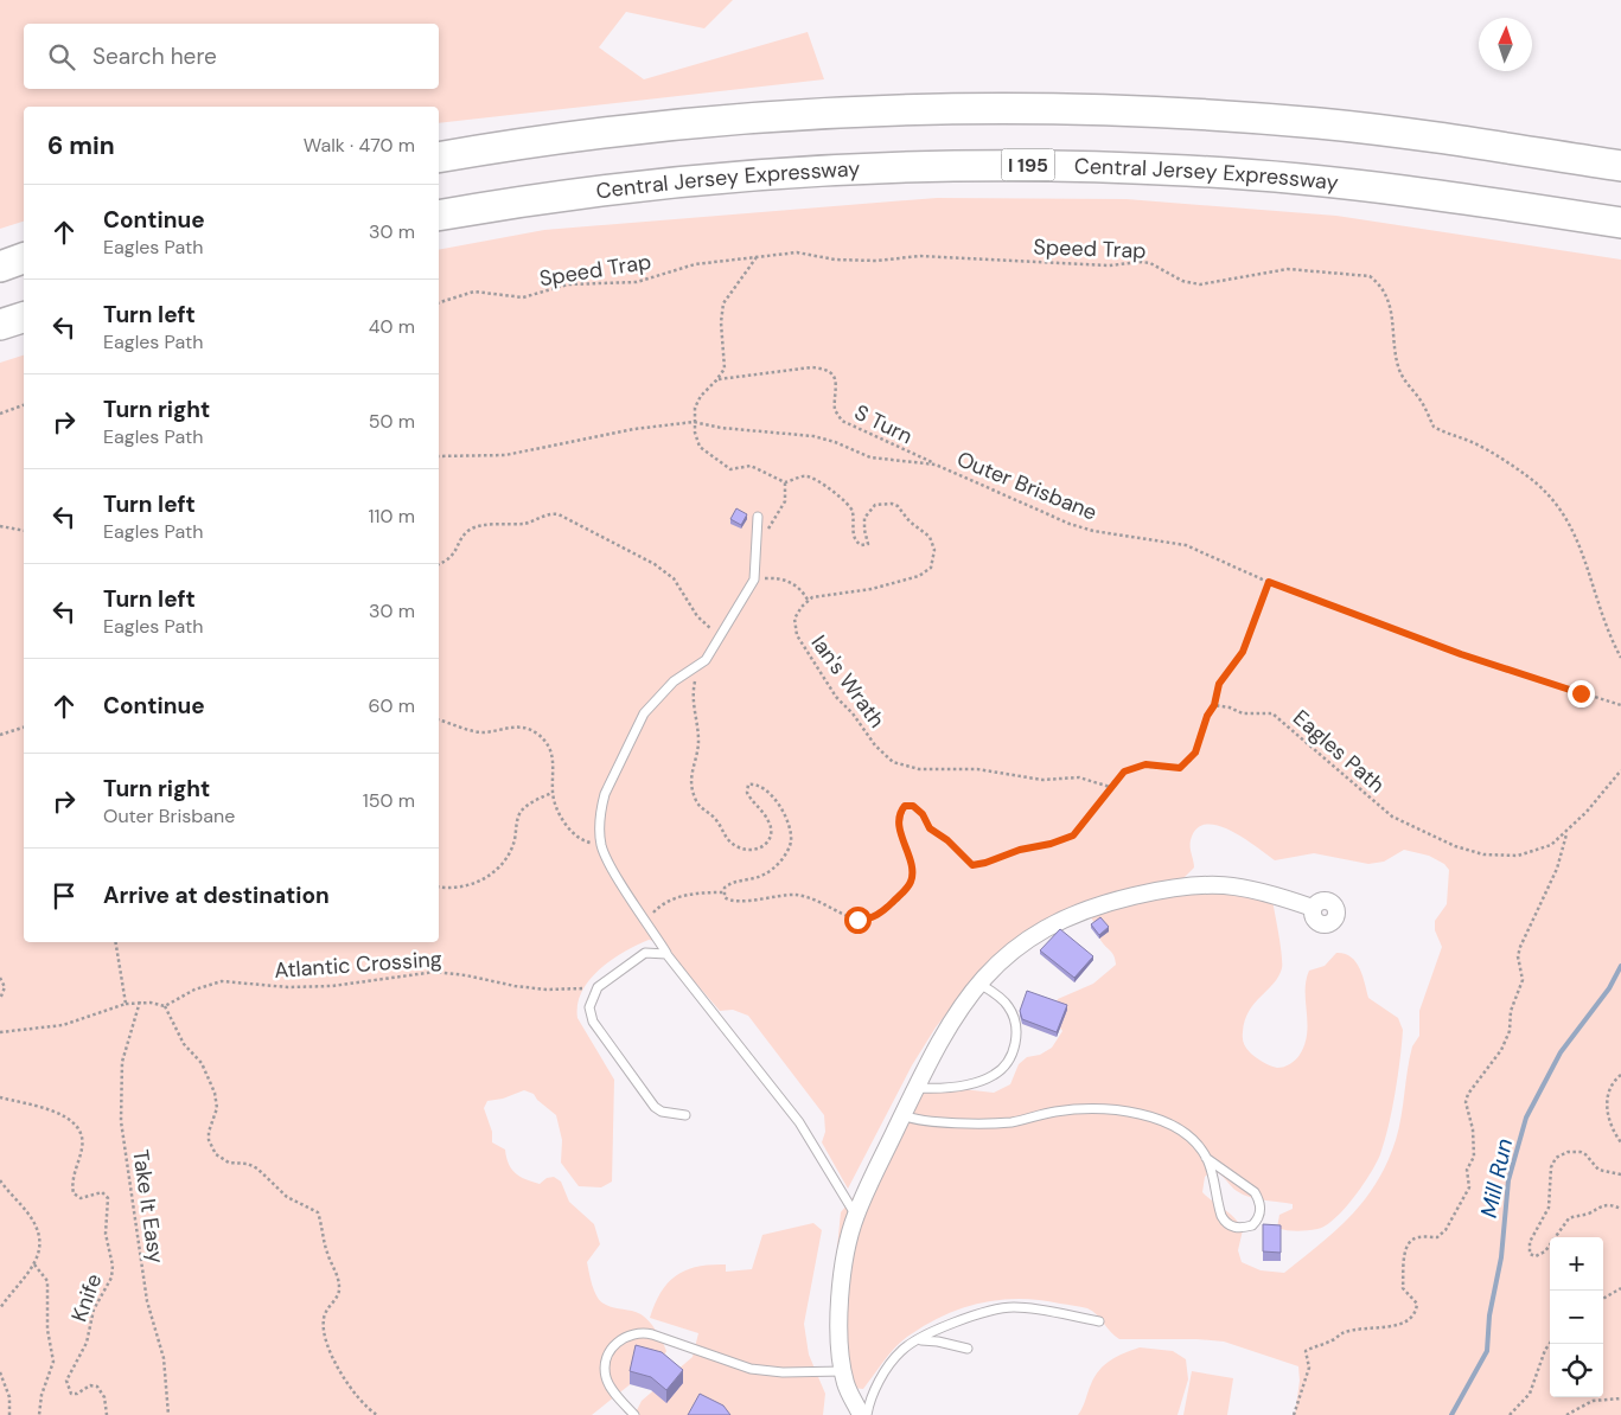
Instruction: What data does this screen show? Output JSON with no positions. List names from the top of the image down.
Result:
{
  "streets": {
    "highway": ["I 195", "Central Jersey Expressway"],
    "path": [
      "Speed Trap",
      "S Turn",
      "Outer Brisbane",
      "Ian's Wrath",
      "Eagles Path",
      "Atlantic Crossing",
      "Take It Easy",
      "Knife"
    ]
  },
  "crossings": [
    ["S Turn", "Outer Brisbane"]
  ],
  "water": ["Mill Run"],
  "north": "top",
  "page": {
    "search": "Search here",
    "heading": ["6 min", "Walk · 470 m"],
    "list": [
      ["Continue", "Eagles Path", "30 m"],
      ["Turn left", "Eagles Path", "40 m"],
      ["Turn right", "Eagles Path", "50 m"],
      ["Turn left", "Eagles Path", "110 m"],
      ["Turn left", "Eagles Path", "30 m"],
      ["Continue", "60 m"],
      ["Turn right", "Outer Brisbane", "150 m"],
      "Arrive at destination"
    ],
    "map_buttons": ["+", "−"]
  }
}
